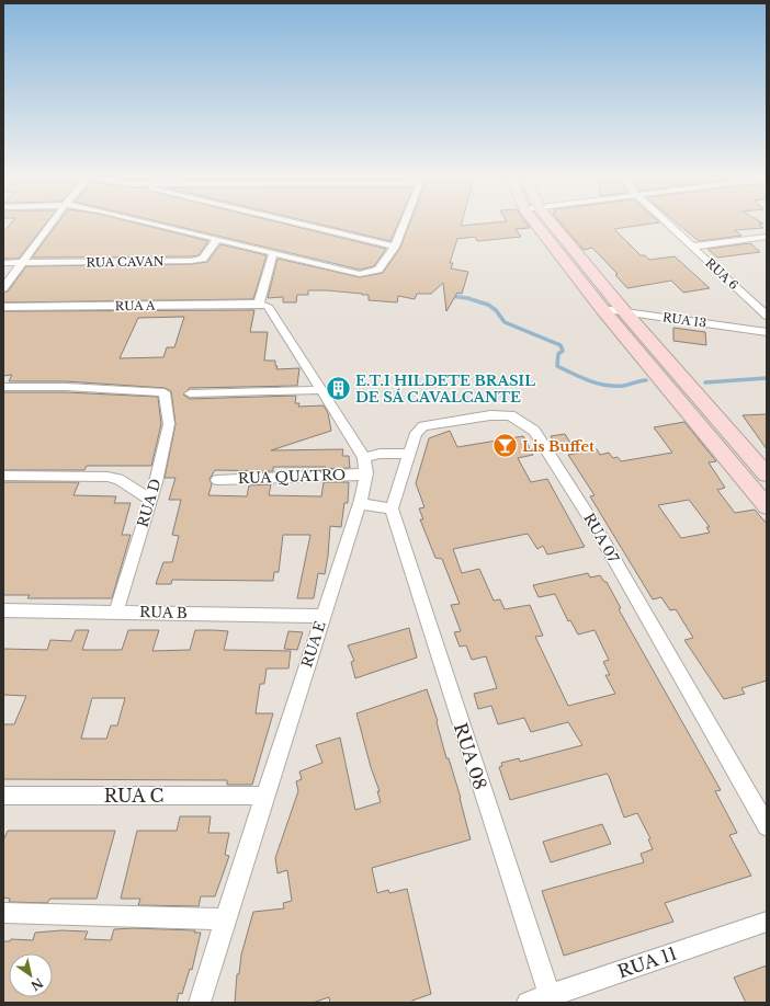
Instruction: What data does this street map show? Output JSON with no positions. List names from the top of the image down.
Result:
{
  "streets": {
    "street": [
      "RUA CAVAN",
      "RUA 6",
      "RUA A",
      "RUA 13",
      "RUA QUATRO",
      "RUA D",
      "RUA 07",
      "RUA B",
      "RUA E",
      "RUA 08",
      "RUA C",
      "RUA 11"
    ]
  },
  "crossings": [
    ["RUA A", "RUA E"],
    ["RUA QUATRO", "RUA E"],
    ["RUA D", "RUA B"],
    ["RUA 07", "RUA 08"],
    ["RUA B", "RUA E"],
    ["RUA E", "RUA C"],
    ["RUA 08", "RUA 11"]
  ],
  "places": {
    "building": ["E.T.I HILDETE BRASIL DE SÁ CAVALCANTE"],
    "bar": ["Lis Buffet"]
  },
  "north": "bottom right"
}
